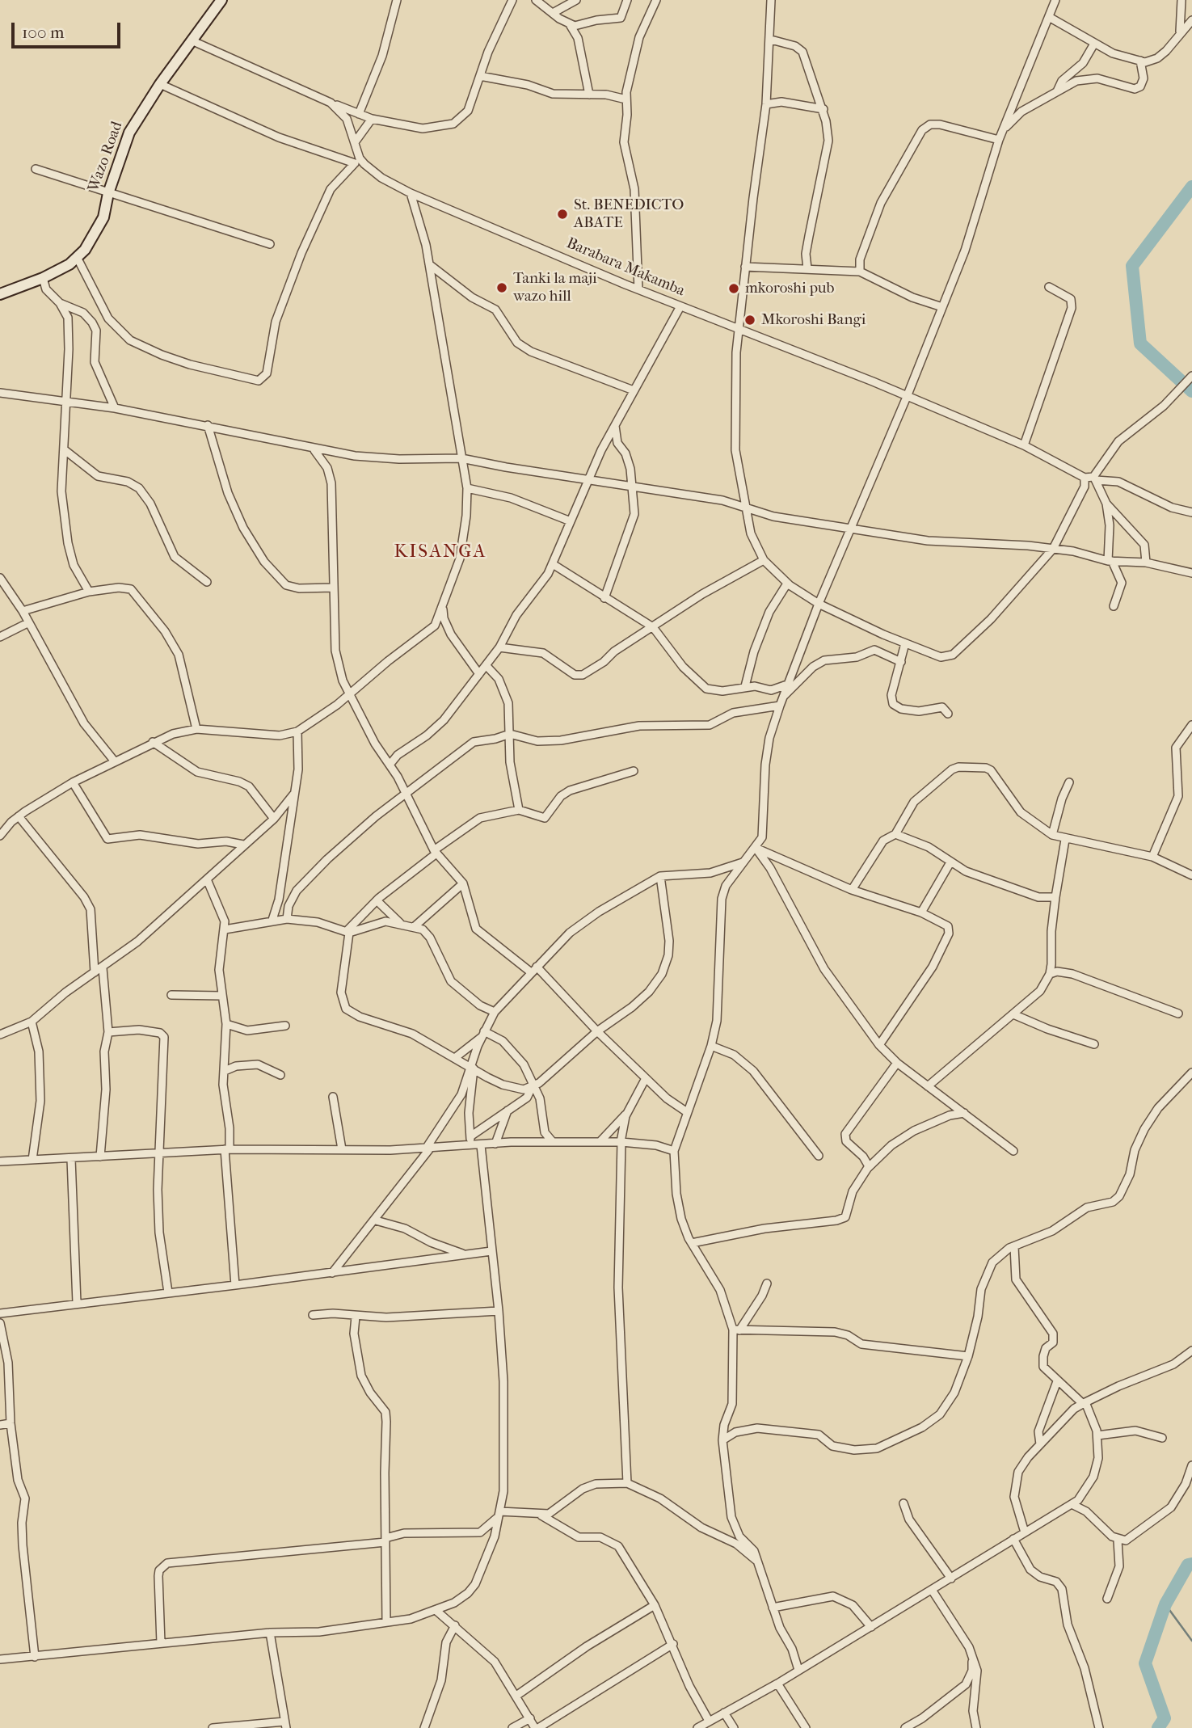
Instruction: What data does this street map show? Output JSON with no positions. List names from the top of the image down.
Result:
{
  "streets": {
    "main road": ["Wazo Road"],
    "street": ["Barabara Makamba"]
  },
  "districts": ["KISANGA"],
  "places": [
    "St. BENEDICTO ABATE",
    "Tanki la maji wazo hill",
    "mkoroshi pub",
    "Mkoroshi Bangi"
  ],
  "scale_bar": "100 m"
}
